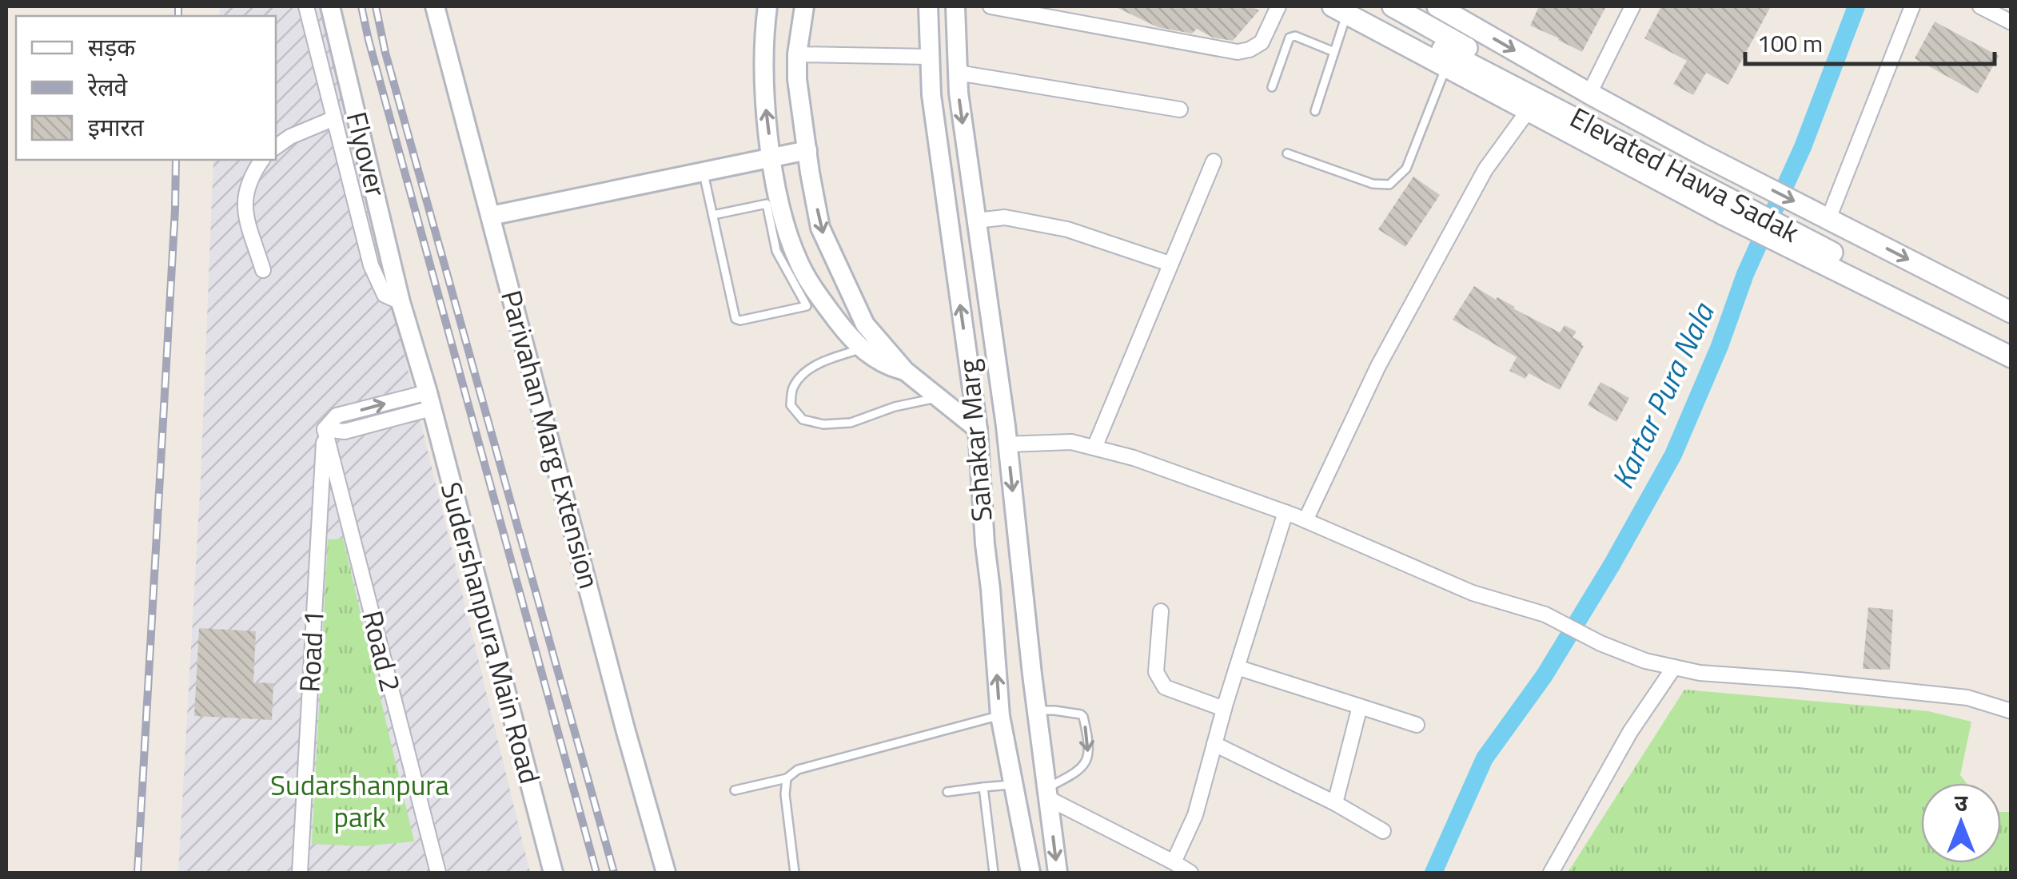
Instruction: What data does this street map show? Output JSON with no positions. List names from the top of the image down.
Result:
{
  "streets": {
    "main road": ["Elevated Hawa Sadak"],
    "street": [
      "Flyover",
      "Parivahan Marg Extension",
      "Sahakar Marg",
      "Sudershanpura Main Road",
      "Road 1",
      "Road 2"
    ]
  },
  "crossings": [
    ["Flyover", "Sudershanpura Main Road"],
    ["Road 1", "Road 2"]
  ],
  "water": ["Kartar Pura Nala"],
  "parks": ["Sudarshanpura park"],
  "legend": ["सड़क", "रेलवे", "इमारत"],
  "scale_bar": "100 m",
  "north": "top"
}
